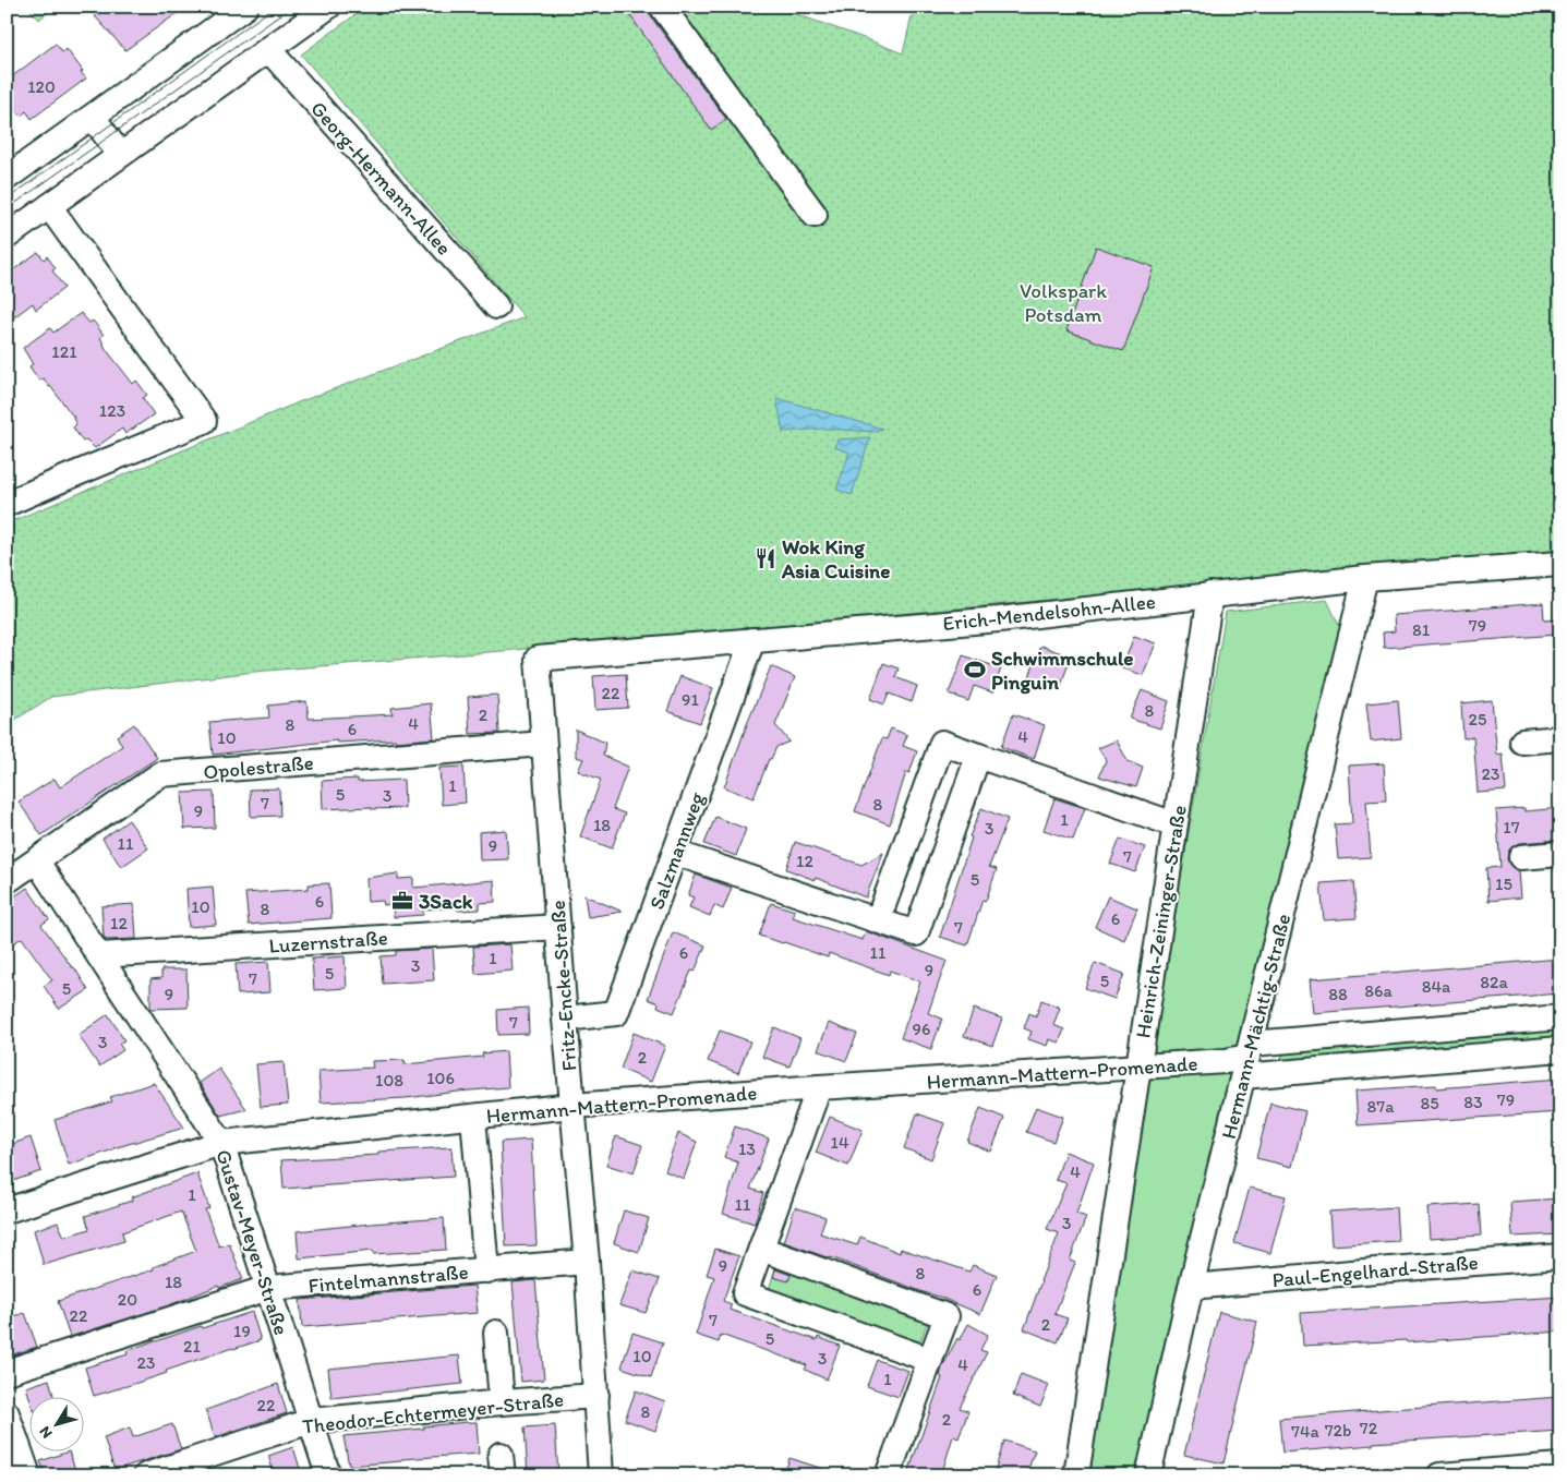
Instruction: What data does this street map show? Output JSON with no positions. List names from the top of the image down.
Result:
{
  "streets": {
    "street": [
      "Georg-Hermann-Allee",
      "Erich-Mendelsohn-Allee",
      "Opolestraße",
      "Salzmannweg",
      "Heinrich-Zeininger-Straße",
      "Luzernstraße",
      "Fritz-Encke-Straße",
      "Hermann-Mächtig-Straße",
      "Hermann-Mattern-Promenade",
      "Gustav-Meyer-Straße",
      "Paul-Engelhard-Straße",
      "Fintelmannstraße",
      "Theodor-Echtermeyer-Straße"
    ]
  },
  "crossings": [
    ["Erich-Mendelsohn-Allee", "Salzmannweg"],
    ["Erich-Mendelsohn-Allee", "Heinrich-Zeininger-Straße"],
    ["Erich-Mendelsohn-Allee", "Fritz-Encke-Straße"],
    ["Erich-Mendelsohn-Allee", "Hermann-Mächtig-Straße"],
    ["Opolestraße", "Fritz-Encke-Straße"],
    ["Opolestraße", "Gustav-Meyer-Straße"],
    ["Salzmannweg", "Fritz-Encke-Straße"],
    ["Heinrich-Zeininger-Straße", "Hermann-Mattern-Promenade"],
    ["Luzernstraße", "Fritz-Encke-Straße"],
    ["Luzernstraße", "Gustav-Meyer-Straße"],
    ["Fritz-Encke-Straße", "Hermann-Mattern-Promenade"],
    ["Fritz-Encke-Straße", "Fintelmannstraße"],
    ["Fritz-Encke-Straße", "Theodor-Echtermeyer-Straße"],
    ["Hermann-Mächtig-Straße", "Hermann-Mattern-Promenade"],
    ["Hermann-Mächtig-Straße", "Paul-Engelhard-Straße"],
    ["Hermann-Mattern-Promenade", "Gustav-Meyer-Straße"],
    ["Gustav-Meyer-Straße", "Fintelmannstraße"],
    ["Gustav-Meyer-Straße", "Theodor-Echtermeyer-Straße"]
  ],
  "parks": ["Volkspark Potsdam"],
  "places": {
    "restaurant": ["Wok King Asia Cuisine"],
    "sports": ["Schwimmschule Pinguin"],
    "office": ["3Sack"]
  },
  "house_numbers": [
    "120",
    "121",
    "123",
    "79",
    "81",
    "22",
    "91",
    "8",
    "2",
    "25",
    "4",
    "8",
    "6",
    "4",
    "10",
    "23",
    "1",
    "5",
    "3",
    "7",
    "8",
    "9",
    "1",
    "18",
    "17",
    "3",
    "11",
    "9",
    "7",
    "12",
    "5",
    "15",
    "6",
    "10",
    "8",
    "6",
    "12",
    "7",
    "6",
    "11",
    "1",
    "3",
    "9",
    "5",
    "7",
    "5",
    "82a",
    "84a",
    "5",
    "86a",
    "9",
    "88",
    "7",
    "96",
    "3",
    "2",
    "106",
    "108",
    "79",
    "83",
    "85",
    "87a",
    "14",
    "13",
    "4",
    "1",
    "11",
    "3",
    "9",
    "8",
    "18",
    "6",
    "20",
    "22",
    "7",
    "2",
    "19",
    "5",
    "21",
    "10",
    "3",
    "23",
    "4",
    "1",
    "22",
    "8",
    "2",
    "72",
    "72b",
    "74a"
  ],
  "north": "bottom left"
}
